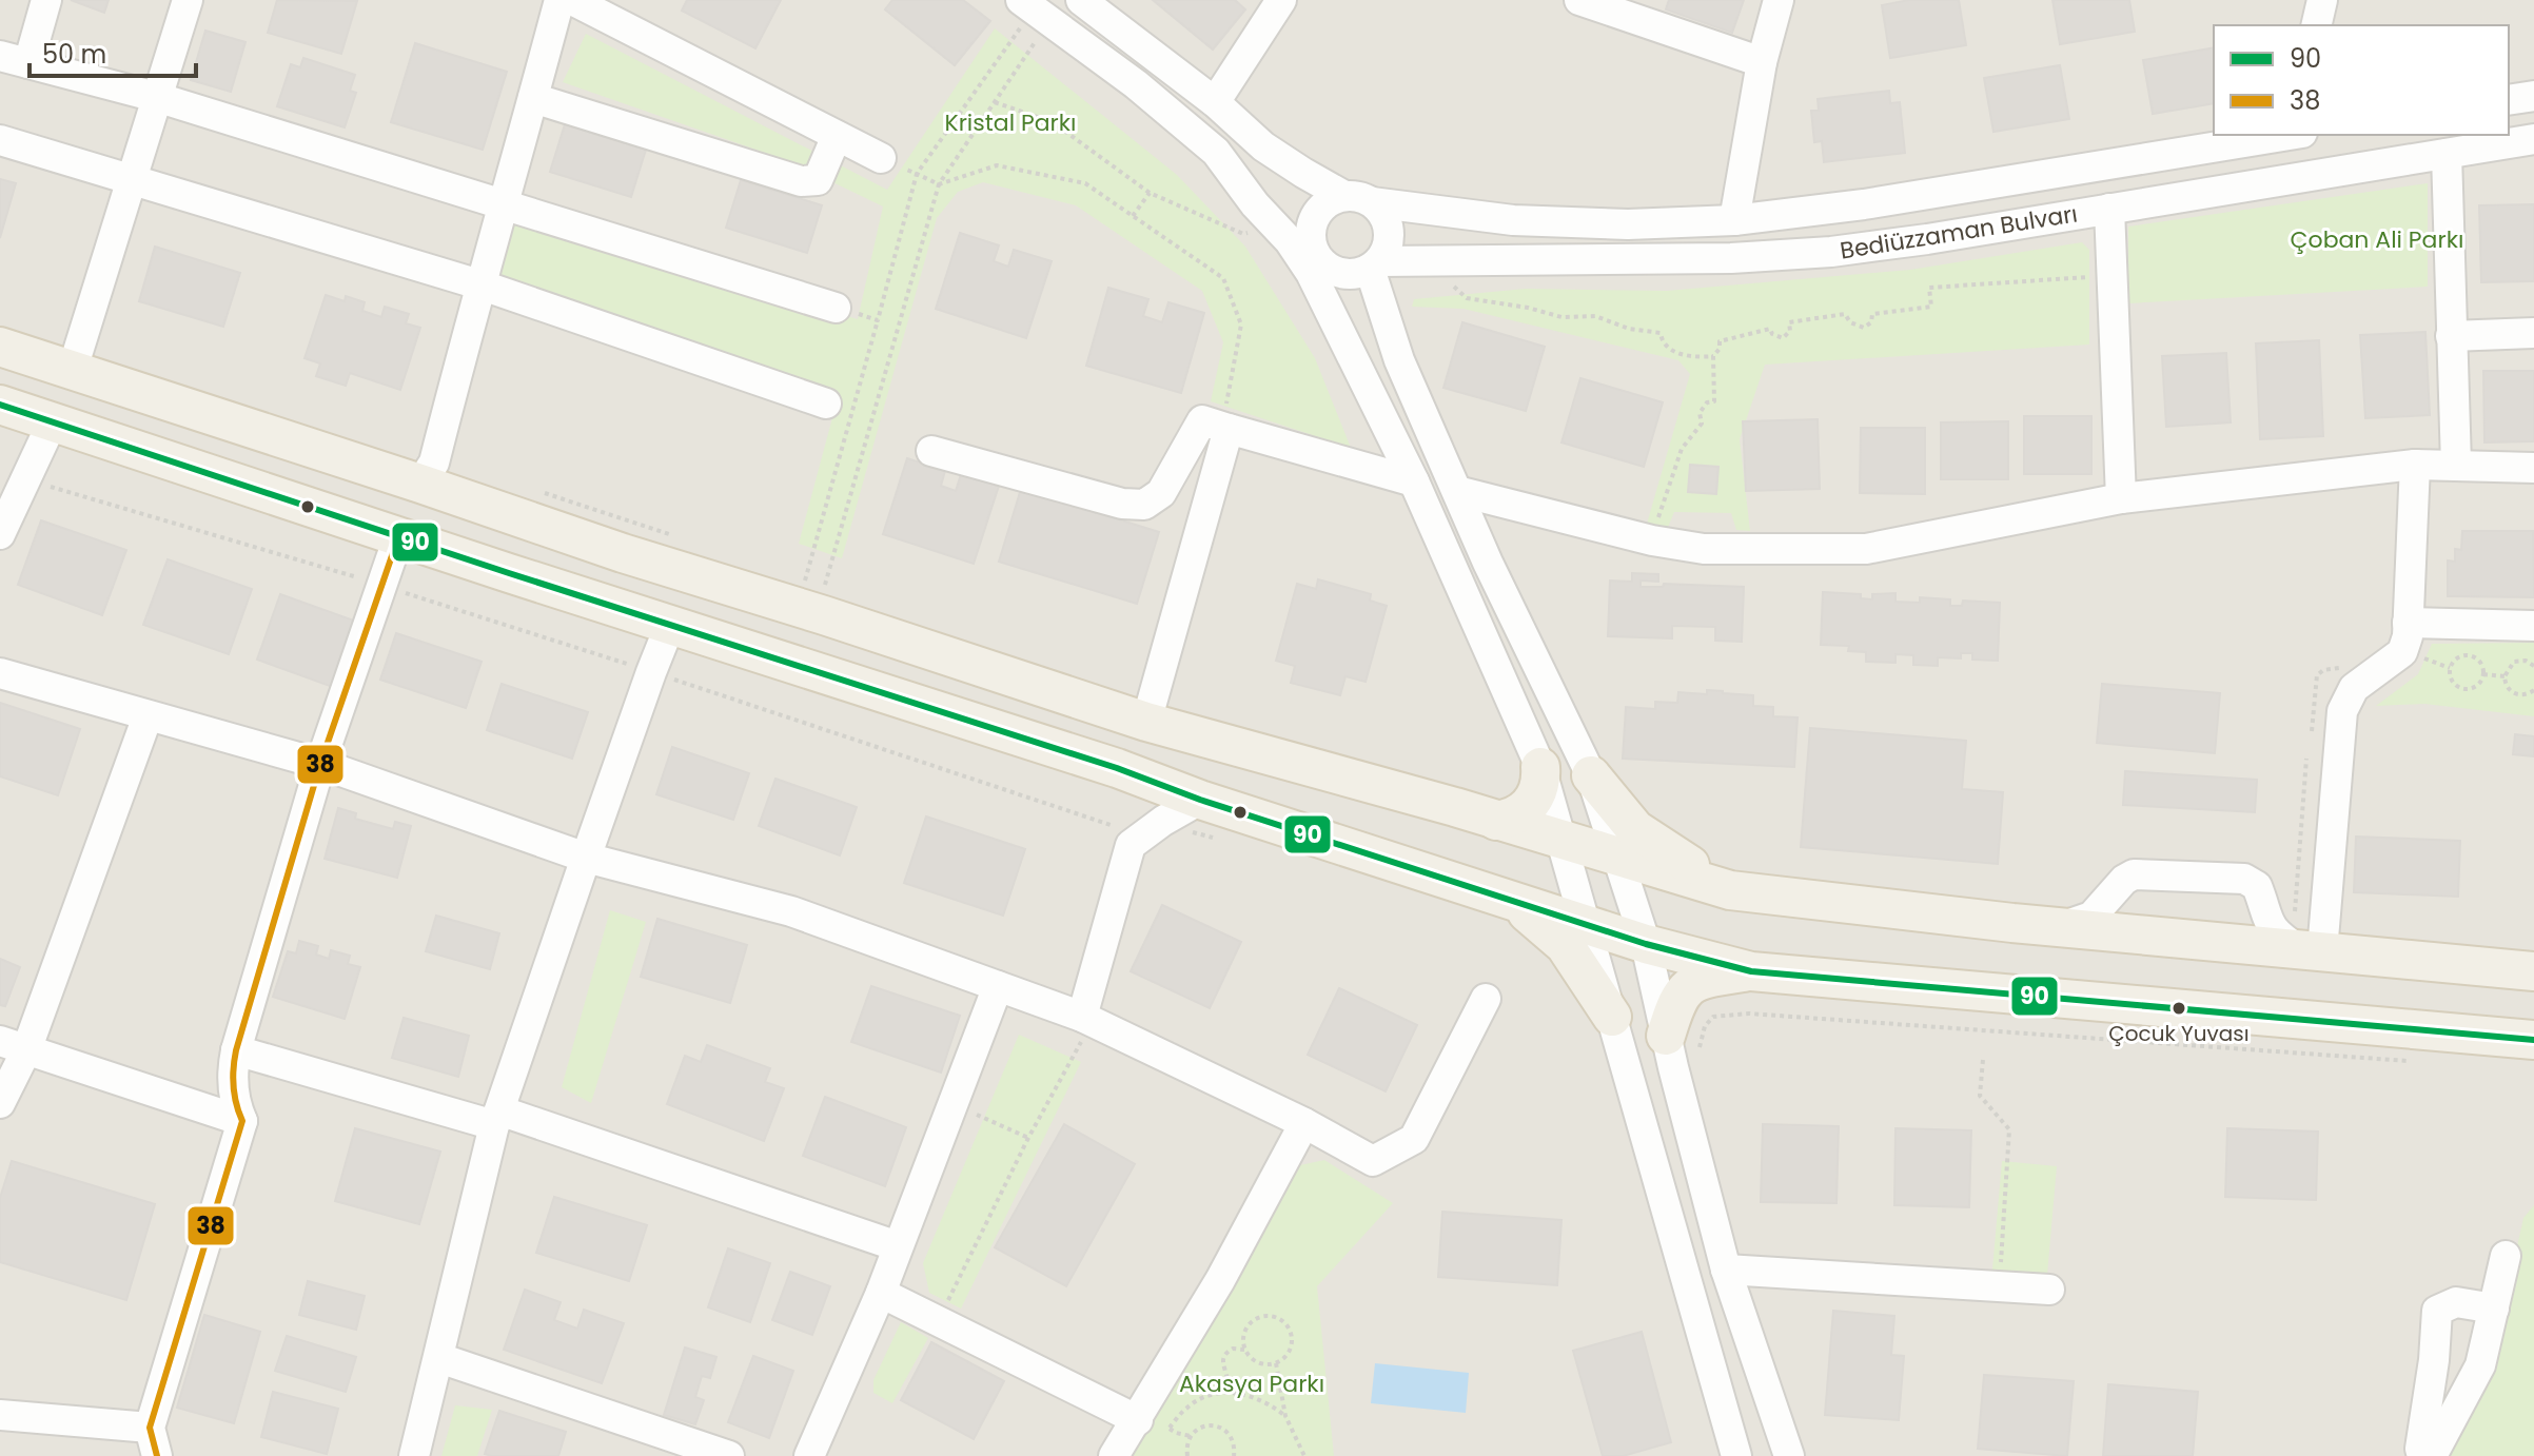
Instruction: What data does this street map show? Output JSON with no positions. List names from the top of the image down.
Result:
{
  "streets": {
    "street": ["Bediüzzaman Bulvarı"]
  },
  "parks": ["Kristal Parkı", "Çoban Ali Parkı", "Akasya Parkı"],
  "places": ["Çocuk Yuvası"],
  "lines": ["transit line 90", "transit line 38"],
  "legend": ["90", "38"],
  "scale_bar": "50 m"
}
